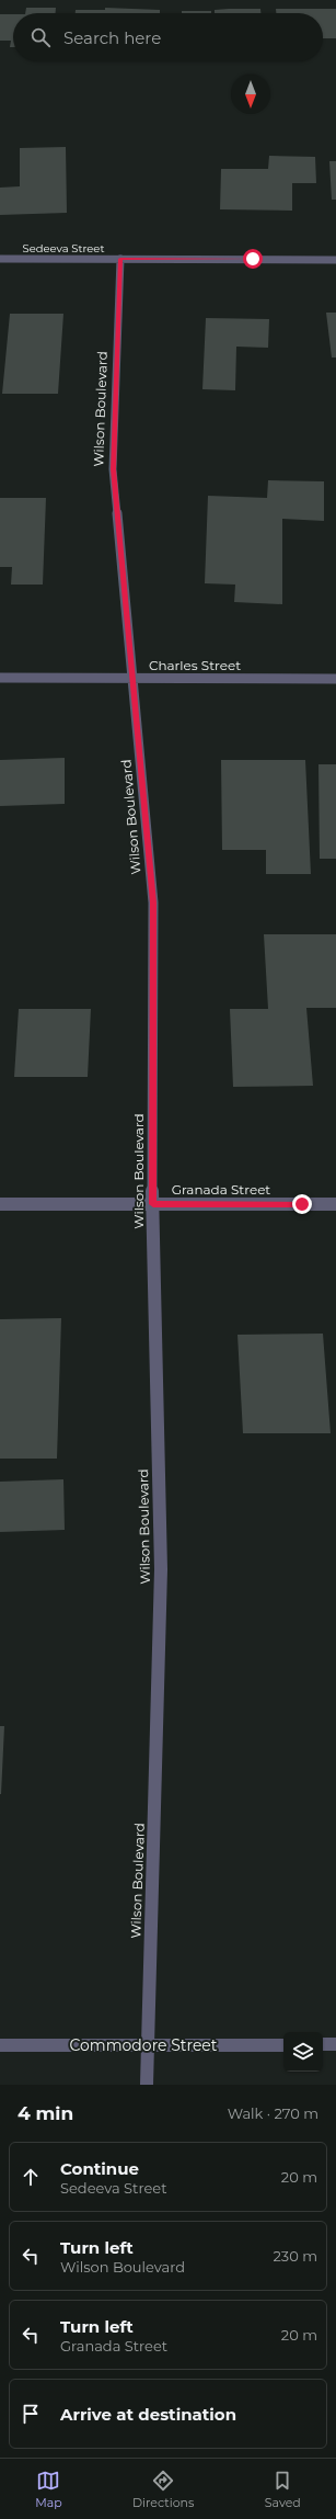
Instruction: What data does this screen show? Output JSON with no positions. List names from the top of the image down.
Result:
{
  "streets": {
    "street": [
      "Sedeeva Street",
      "Wilson Boulevard",
      "Charles Street",
      "Granada Street",
      "Commodore Street"
    ]
  },
  "crossings": [
    ["Sedeeva Street", "Wilson Boulevard"],
    ["Wilson Boulevard", "Charles Street"],
    ["Wilson Boulevard", "Granada Street"],
    ["Wilson Boulevard", "Commodore Street"]
  ],
  "north": "bottom",
  "page": {
    "search": "Search here",
    "heading": ["4 min", "Walk · 270 m"],
    "list": [
      ["Continue", "Sedeeva Street", "20 m"],
      ["Turn left", "Wilson Boulevard", "230 m"],
      ["Turn left", "Granada Street", "20 m"],
      "Arrive at destination"
    ],
    "nav": ["Map", "Directions", "Saved"]
  }
}
